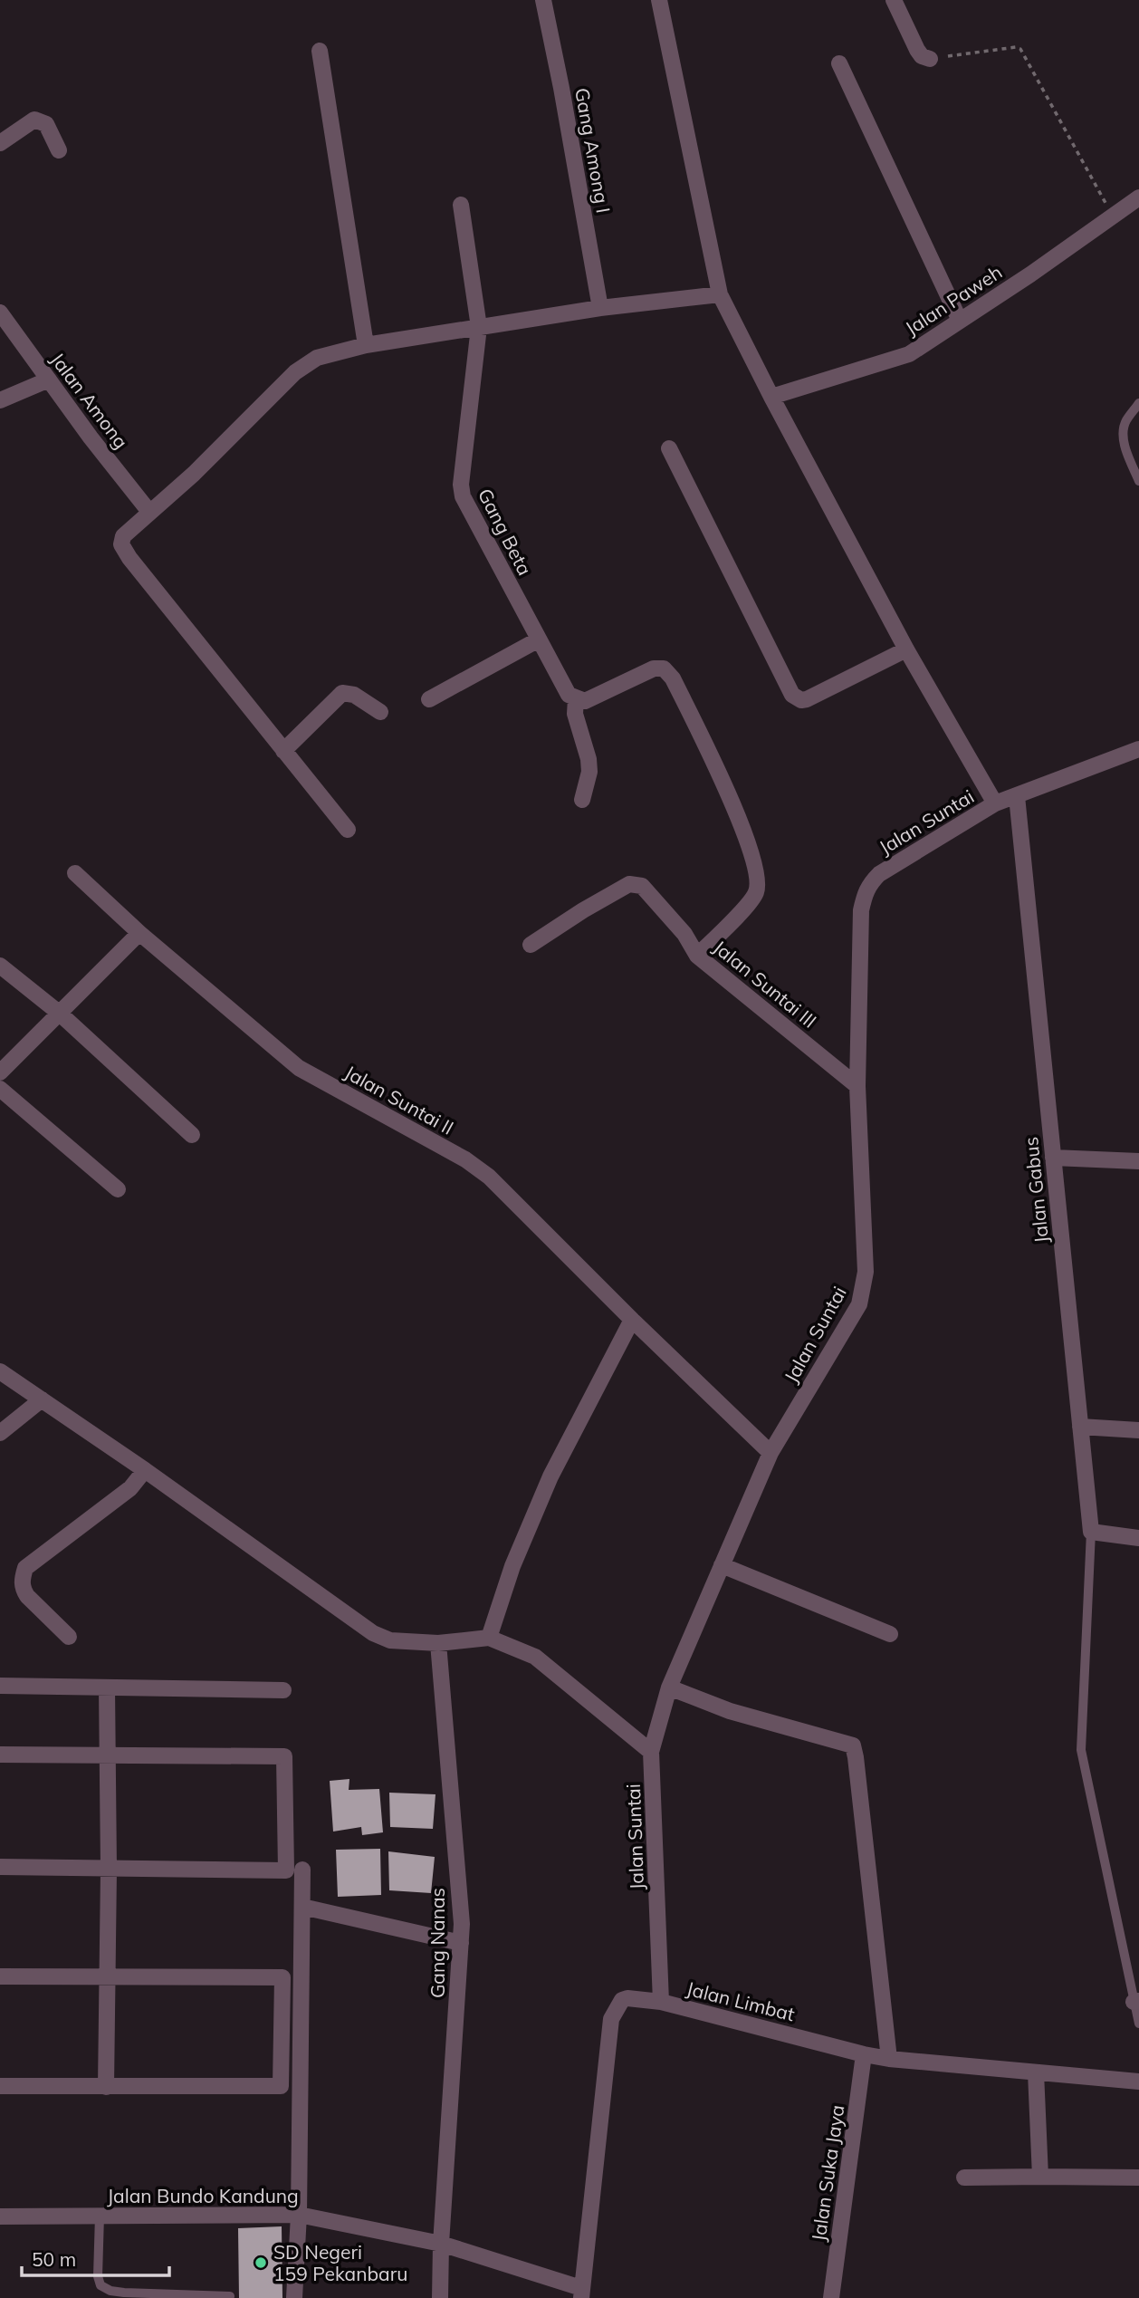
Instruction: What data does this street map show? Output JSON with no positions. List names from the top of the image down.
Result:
{
  "streets": {
    "street": [
      "Gang Among I",
      "Jalan Paweh",
      "Jalan Among",
      "Gang Beta",
      "Jalan Suntai",
      "Jalan Suntai III",
      "Jalan Suntai II",
      "Jalan Gabus",
      "Gang Nanas",
      "Jalan Limbat",
      "Jalan Suka Jaya",
      "Jalan Bundo Kandung"
    ]
  },
  "crossings": [
    ["Jalan Suntai", "Jalan Suntai III"],
    ["Jalan Suntai", "Jalan Suntai II"],
    ["Jalan Suntai", "Jalan Gabus"],
    ["Jalan Suntai", "Jalan Limbat"],
    ["Gang Nanas", "Jalan Bundo Kandung"],
    ["Jalan Limbat", "Jalan Suka Jaya"],
    ["Jalan Limbat", "Jalan Bundo Kandung"]
  ],
  "places": ["SD Negeri 159 Pekanbaru"],
  "scale_bar": "50 m"
}
